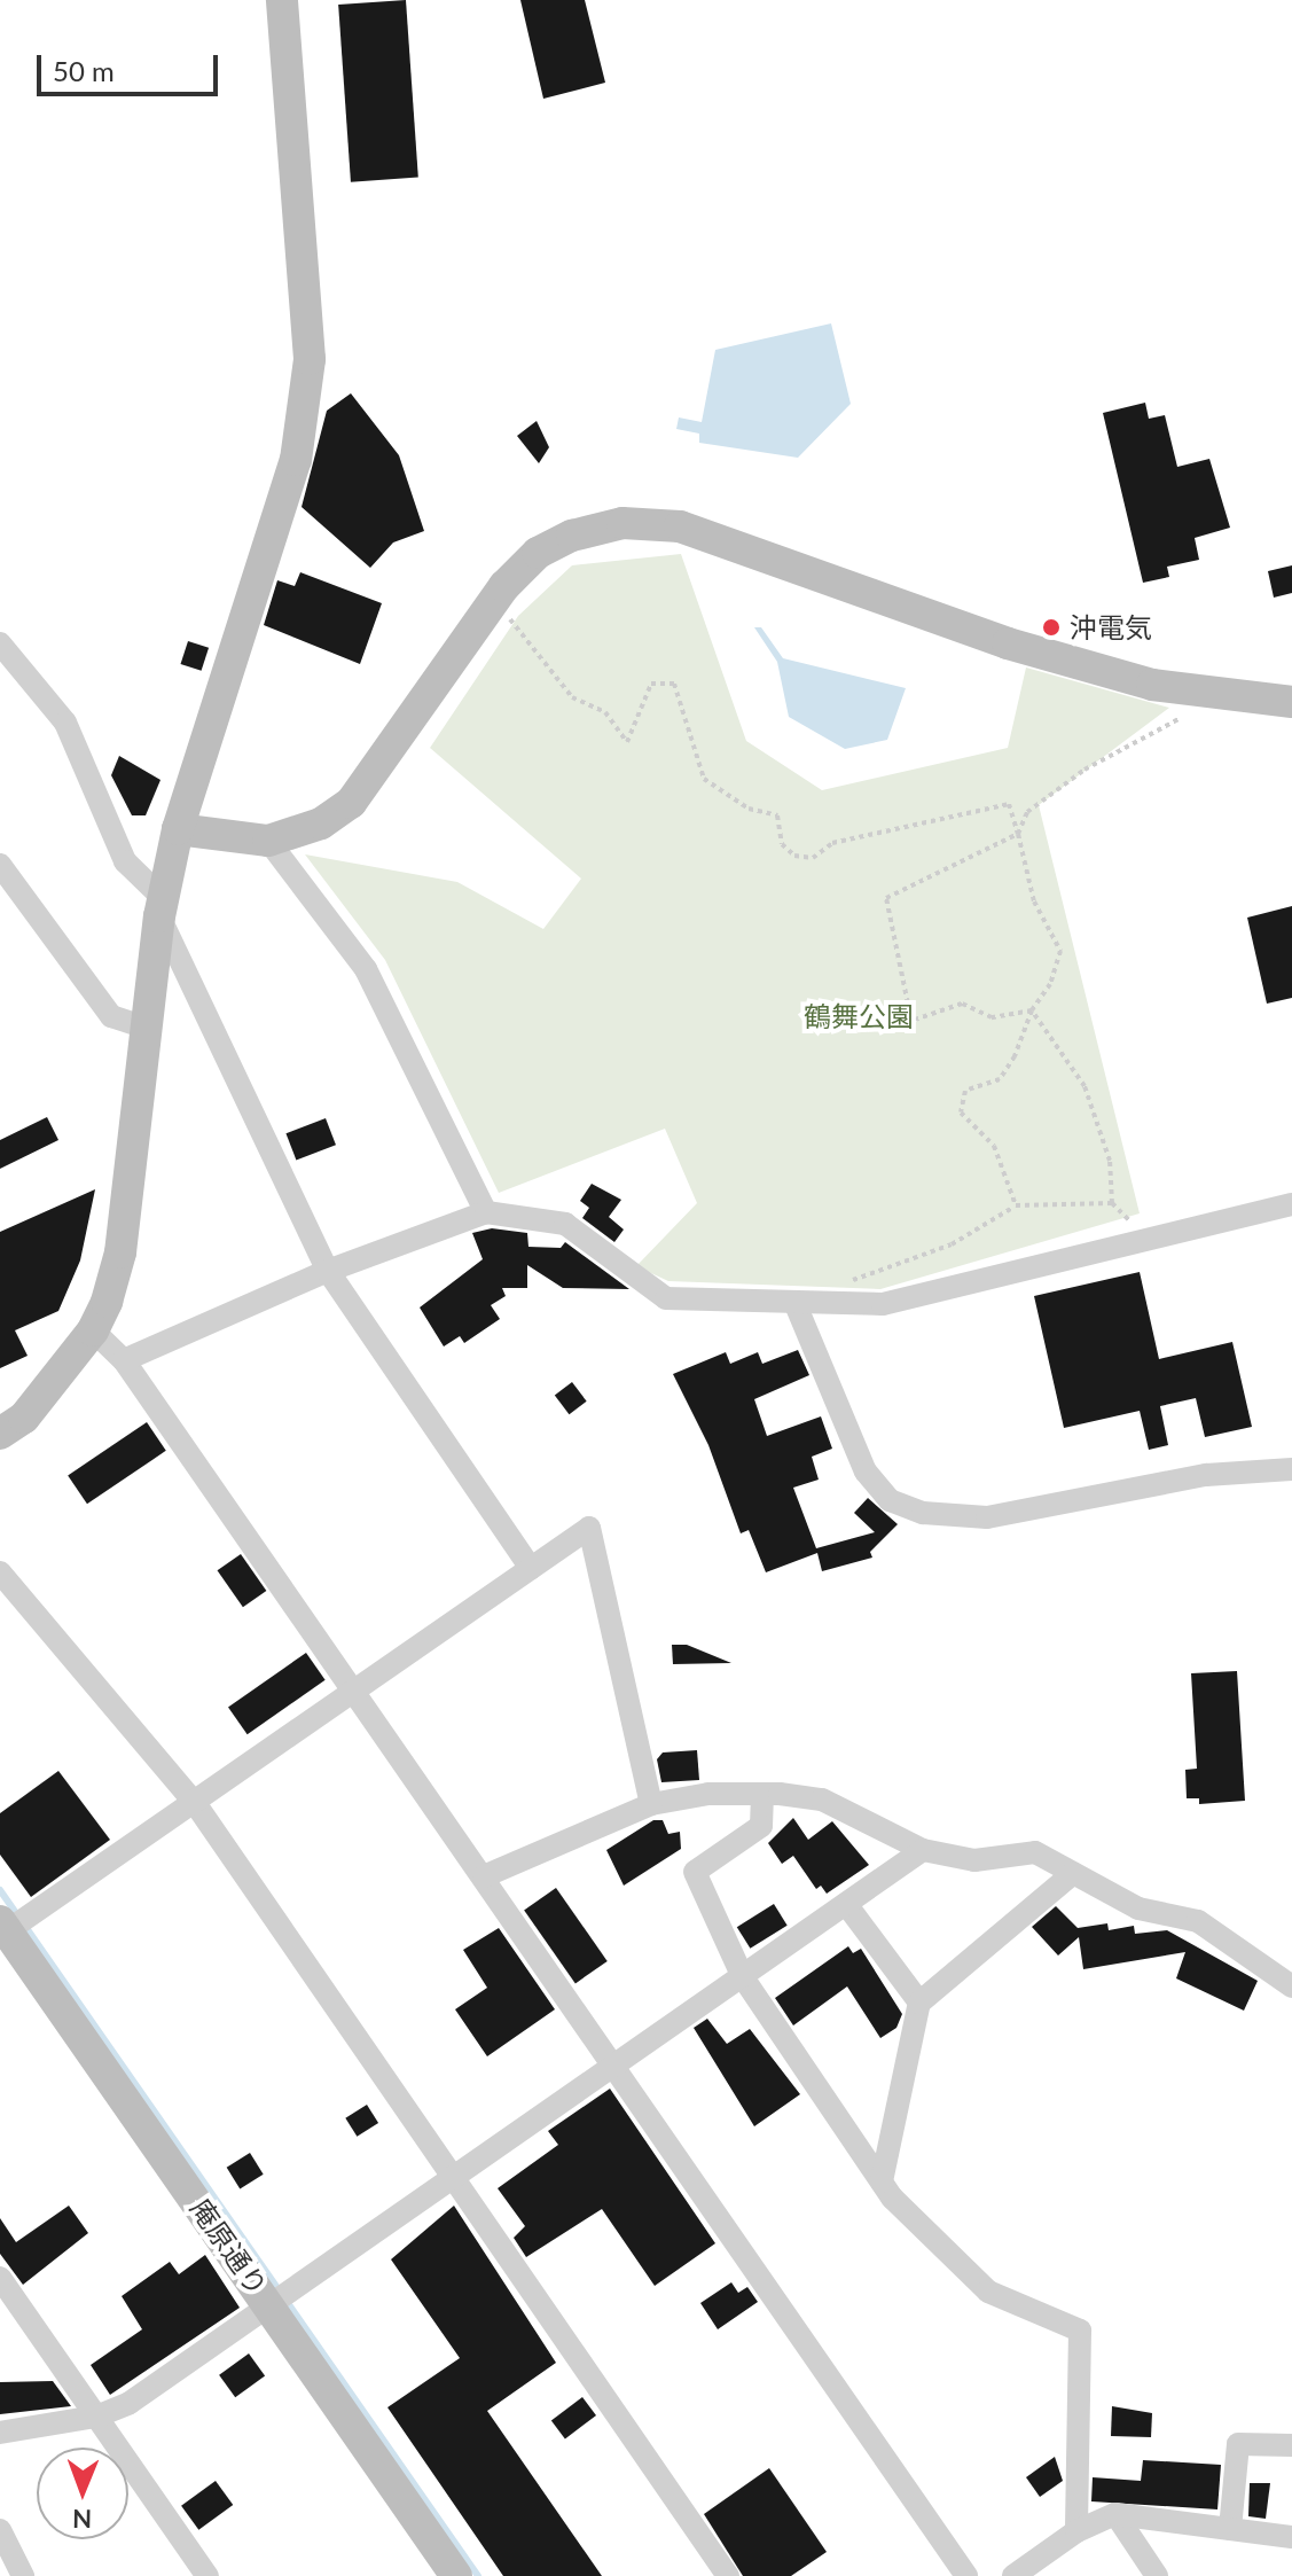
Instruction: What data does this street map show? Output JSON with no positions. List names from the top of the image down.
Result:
{
  "streets": {
    "street": ["庵原通り"]
  },
  "parks": ["鶴舞公園"],
  "places": ["沖電気"],
  "scale_bar": "50 m",
  "north": "bottom"
}
